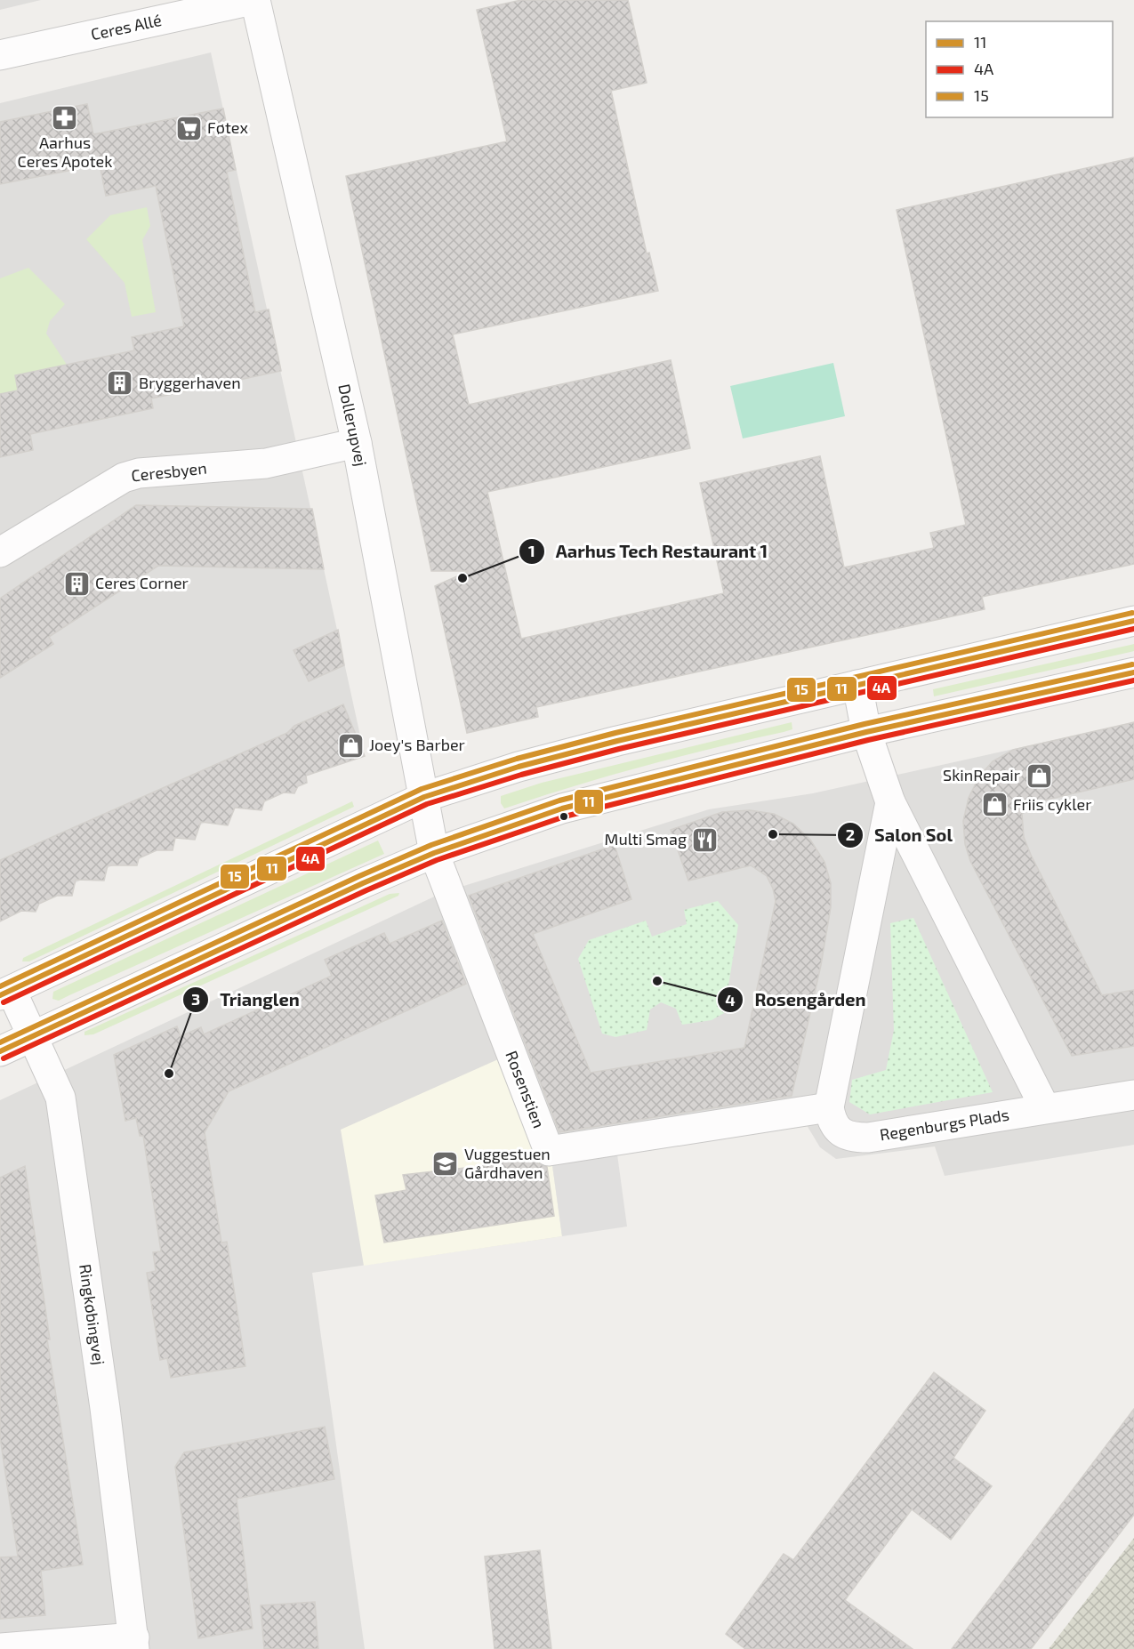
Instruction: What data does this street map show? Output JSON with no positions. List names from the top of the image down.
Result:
{
  "streets": {
    "street": [
      "Ceres Allé",
      "Dollerupvej",
      "Ceresbyen",
      "Rosenstien",
      "Regenburgs Plads",
      "Ringkøbingvej"
    ]
  },
  "crossings": [
    ["Ceres Allé", "Dollerupvej"],
    ["Dollerupvej", "Ceresbyen"],
    ["Dollerupvej", "Rosenstien"],
    ["Rosenstien", "Regenburgs Plads"]
  ],
  "places": {
    "pharmacy": ["Aarhus Ceres Apotek"],
    "supermarket": ["Føtex"],
    "building": ["Bryggerhaven", "Ceres Corner"],
    "other": [
      "Aarhus Tech Restaurant 1",
      "Salon Sol",
      "Rosengården",
      "Trianglen"
    ],
    "shop": ["Joey's Barber", "SkinRepair", "Friis cykler"],
    "restaurant": ["Multi Smag"],
    "school or university": ["Vuggestuen Gårdhaven"]
  },
  "lines": ["transit line 15", "transit line 11", "transit line 4A"],
  "legend": ["11", "4A", "15"]
}
